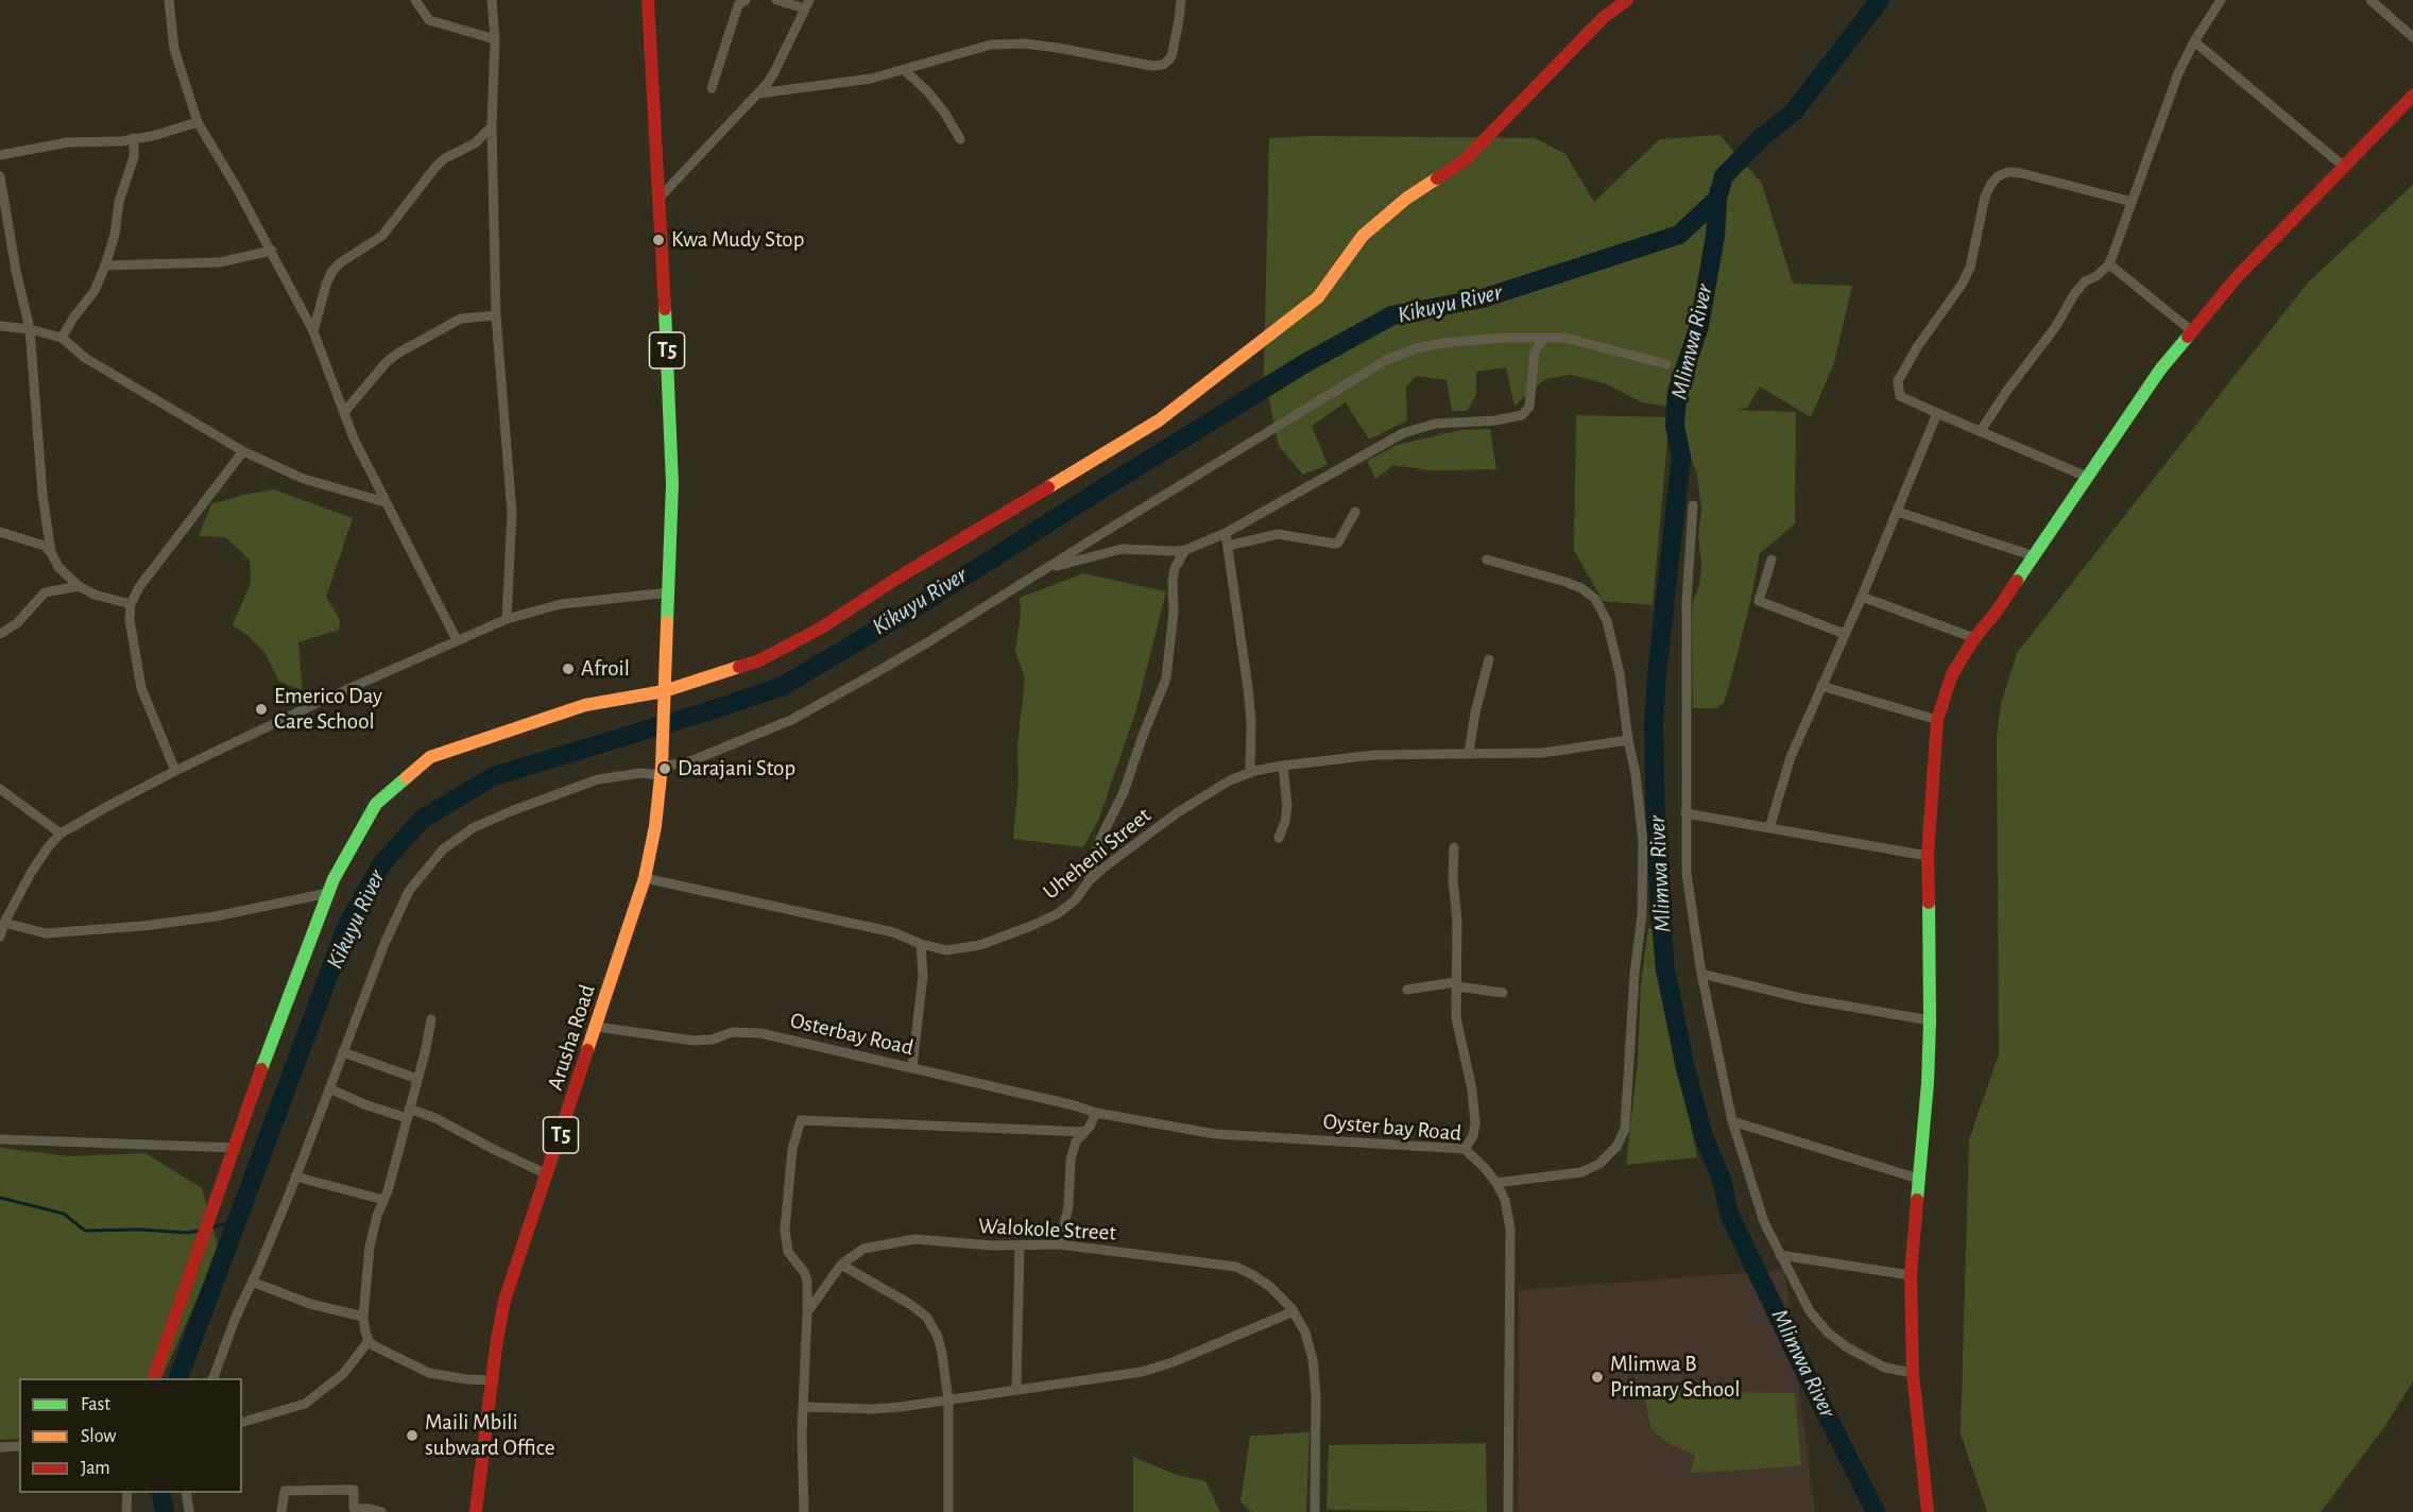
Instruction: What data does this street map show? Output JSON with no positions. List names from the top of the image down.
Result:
{
  "streets": {
    "main road": ["T5", "Arusha Road"],
    "street": [
      "Uheheni Street",
      "Osterbay Road",
      "Oyster bay Road",
      "Walokole Street"
    ]
  },
  "crossings": [
    ["T5", "Arusha Road"],
    ["Uheheni Street", "Arusha Road"],
    ["Osterbay Road", "Arusha Road"],
    ["Osterbay Road", "Oyster bay Road"]
  ],
  "water": ["Kikuyu River", "Mlimwa River"],
  "places": [
    "Kwa Mudy Stop",
    "Afroil",
    "Emerico Day Care School",
    "Darajani Stop",
    "Mlimwa B Primary School",
    "Maili Mbili subward Office"
  ],
  "legend": ["Fast", "Slow", "Jam"]
}
